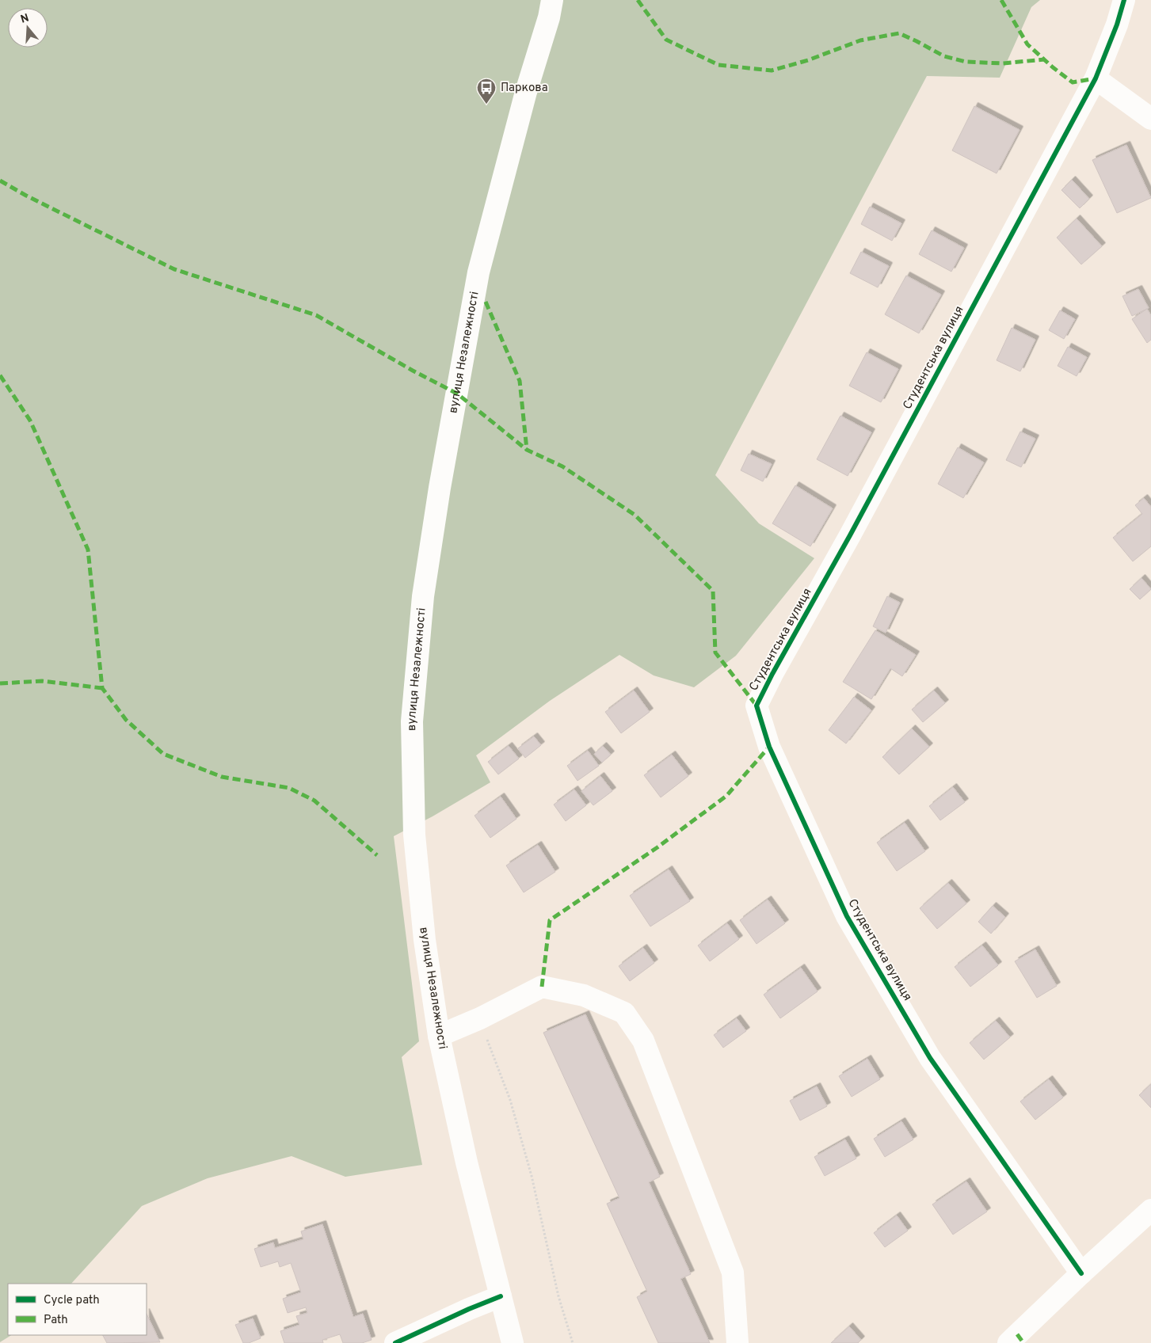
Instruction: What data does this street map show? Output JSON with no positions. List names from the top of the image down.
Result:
{
  "streets": {
    "street": ["вулиця Незалежності", "Студентська вулиця"]
  },
  "places": {
    "bus stop": ["Паркова"]
  },
  "legend": ["Cycle path", "Path"],
  "north": "top"
}
